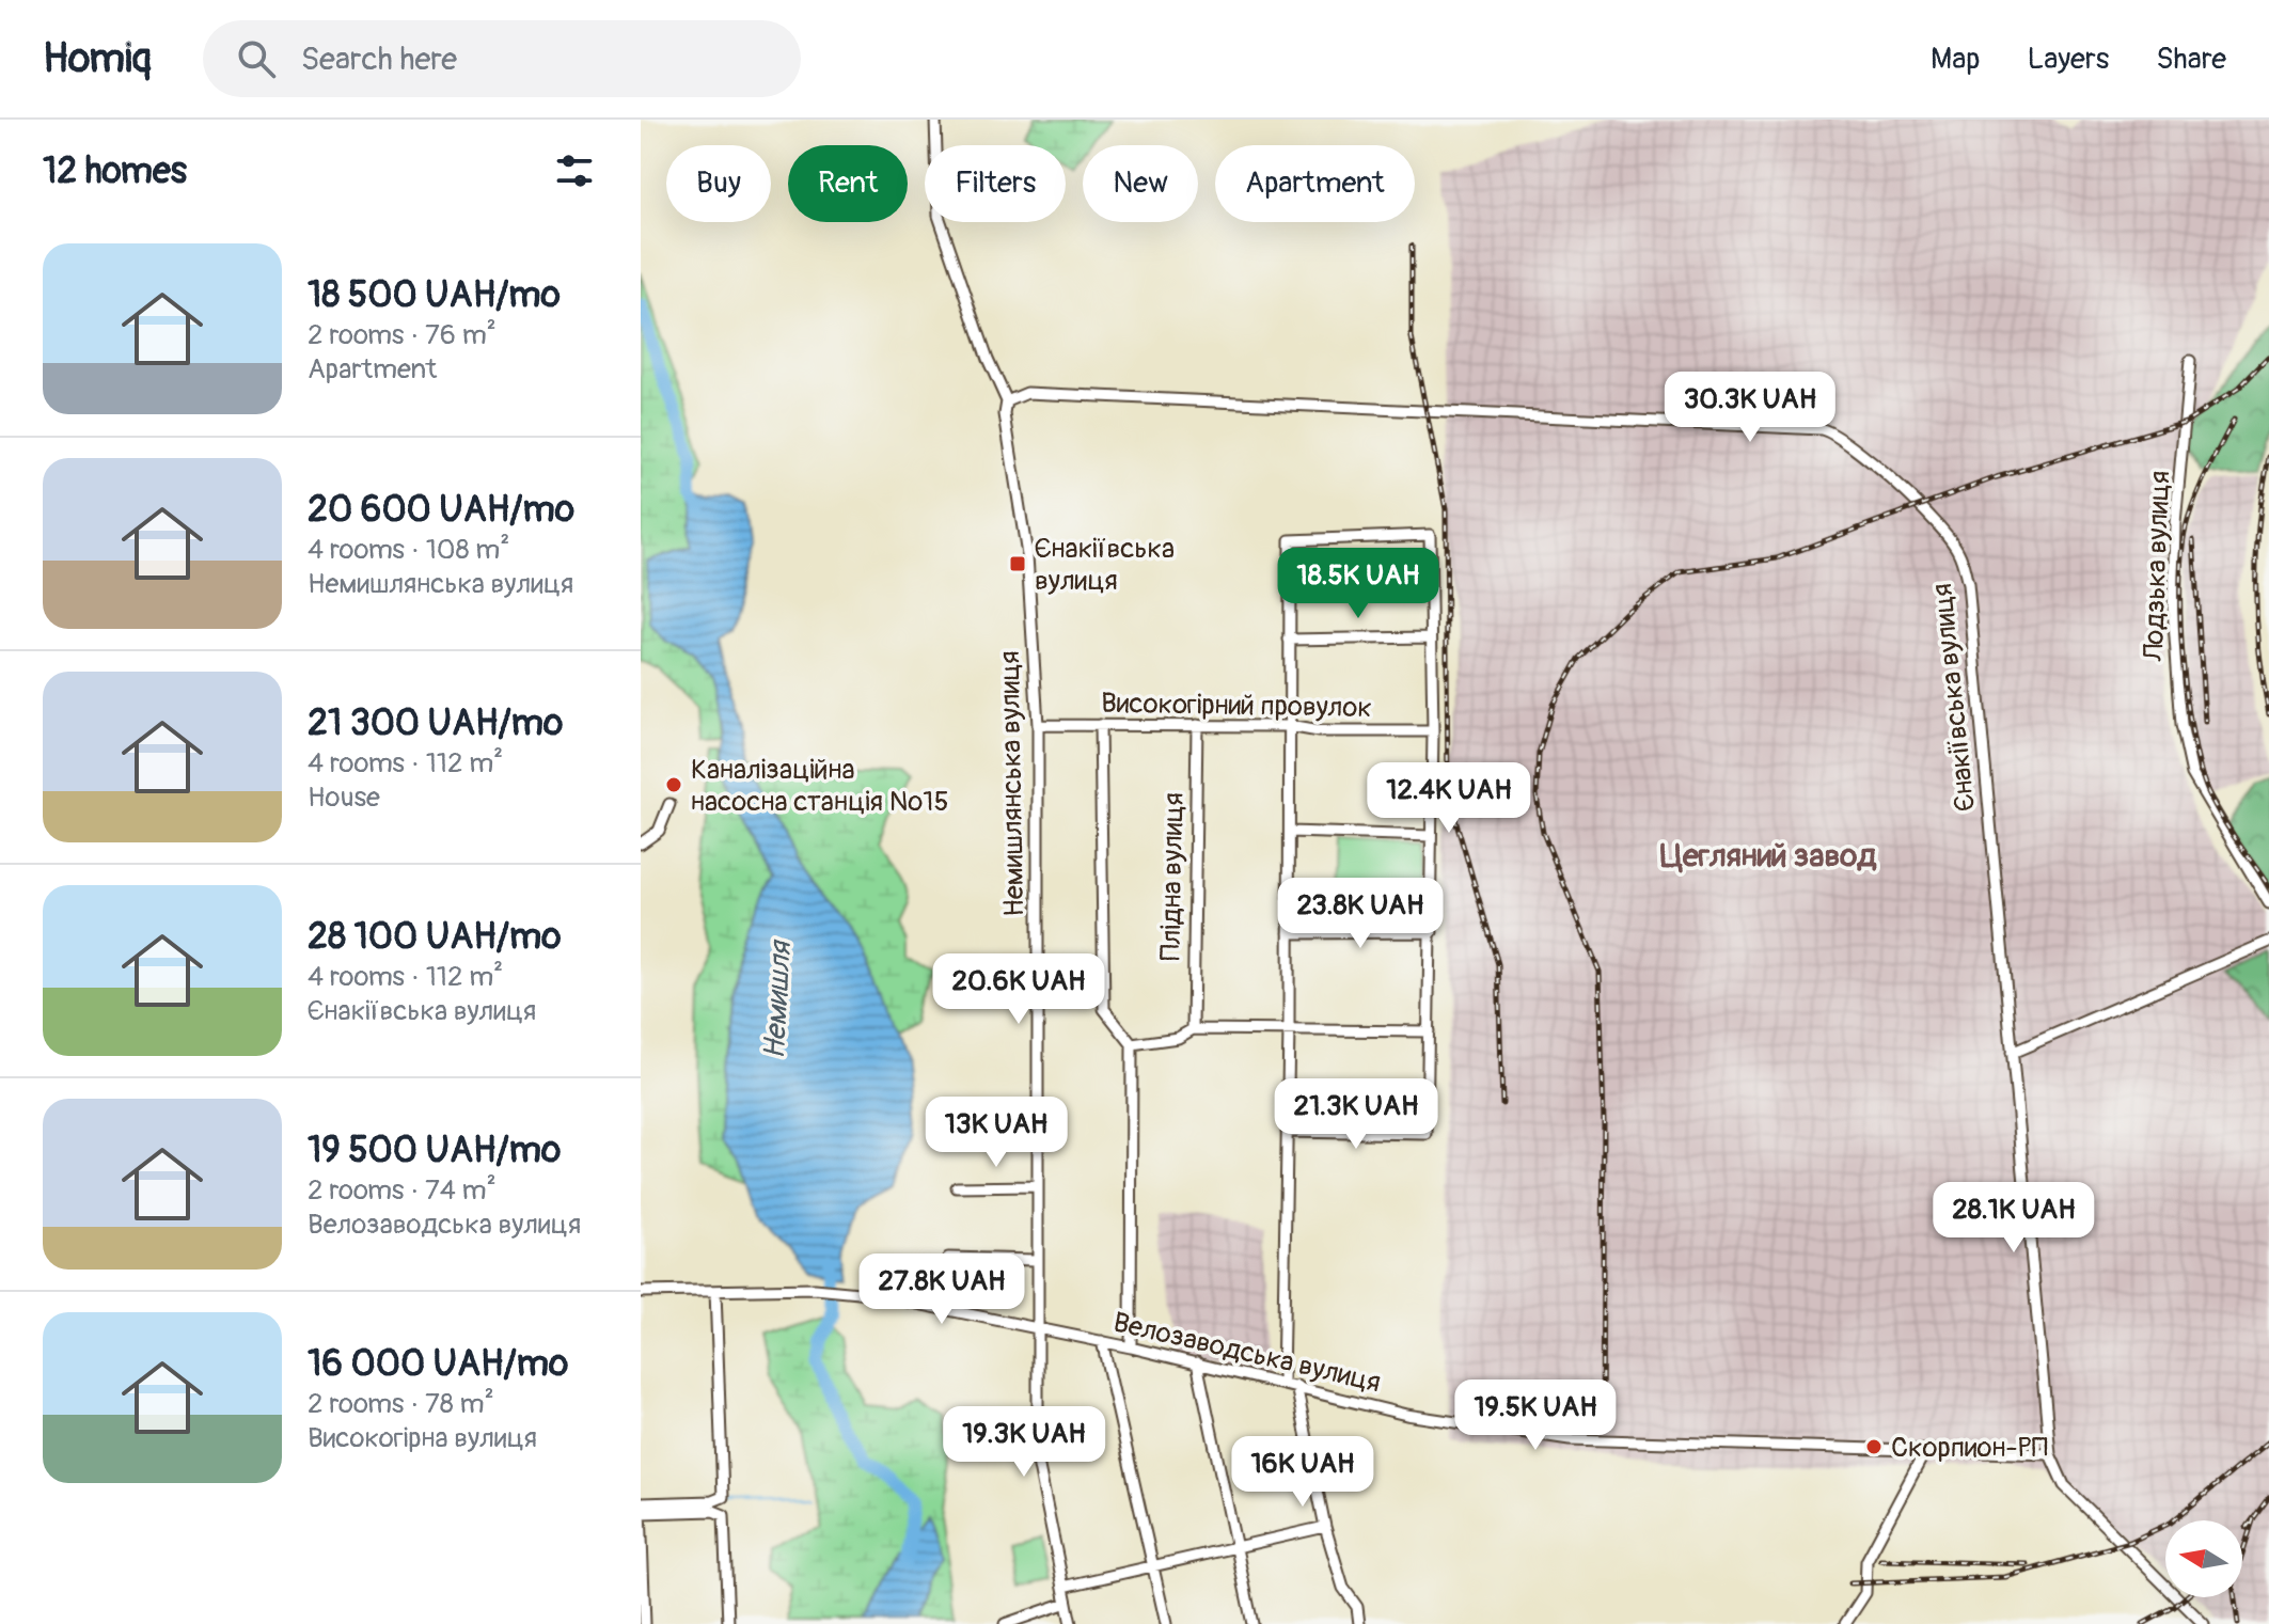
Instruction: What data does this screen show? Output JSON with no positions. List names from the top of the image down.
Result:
{
  "streets": {
    "street": [
      "Лодзька вулиця",
      "Єнакіївська вулиця",
      "Високогірний провулок",
      "Немишлянська вулиця",
      "Плідна вулиця",
      "Велозаводська вулиця"
    ]
  },
  "crossings": [
    ["Єнакіївська вулиця", "Немишлянська вулиця"],
    ["Єнакіївська вулиця", "Велозаводська вулиця"],
    ["Високогірний провулок", "Немишлянська вулиця"],
    ["Високогірний провулок", "Плідна вулиця"],
    ["Немишлянська вулиця", "Велозаводська вулиця"]
  ],
  "districts": ["Цегляний завод"],
  "water": ["Немишля"],
  "places": {
    "transit": ["Єнакіївська вулиця"],
    "other": ["Каналізаційна насосна станція №15", "Скорпион-РП"]
  },
  "north": "left",
  "page": {
    "header": "Homiq",
    "search": "Search here",
    "nav": ["Map", "Layers", "Share"],
    "heading": "12 homes",
    "chip": [
      "Buy",
      "Rent",
      "Filters",
      "New",
      "Apartment"
    ],
    "list": [
      {
        "name": "18 500 UAH/mo",
        "note": "2 rooms · 76 m² · Apartment"
      },
      {
        "name": "20 600 UAH/mo",
        "note": "4 rooms · 108 m² · Немишлянська вулиця"
      },
      {
        "name": "21 300 UAH/mo",
        "note": "4 rooms · 112 m² · House"
      },
      {
        "name": "28 100 UAH/mo",
        "note": "4 rooms · 112 m² · Єнакіївська вулиця"
      },
      {
        "name": "19 500 UAH/mo",
        "note": "2 rooms · 74 m² · Велозаводська вулиця"
      },
      {
        "name": "16 000 UAH/mo",
        "note": "2 rooms · 78 m² · Високогірна вулиця"
      }
    ],
    "price": [
      "30.3K UAH",
      "18.5K UAH",
      "12.4K UAH",
      "23.8K UAH",
      "20.6K UAH",
      "21.3K UAH",
      "13K UAH",
      "28.1K UAH",
      "27.8K UAH",
      "19.5K UAH",
      "19.3K UAH",
      "16K UAH"
    ]
  }
}
